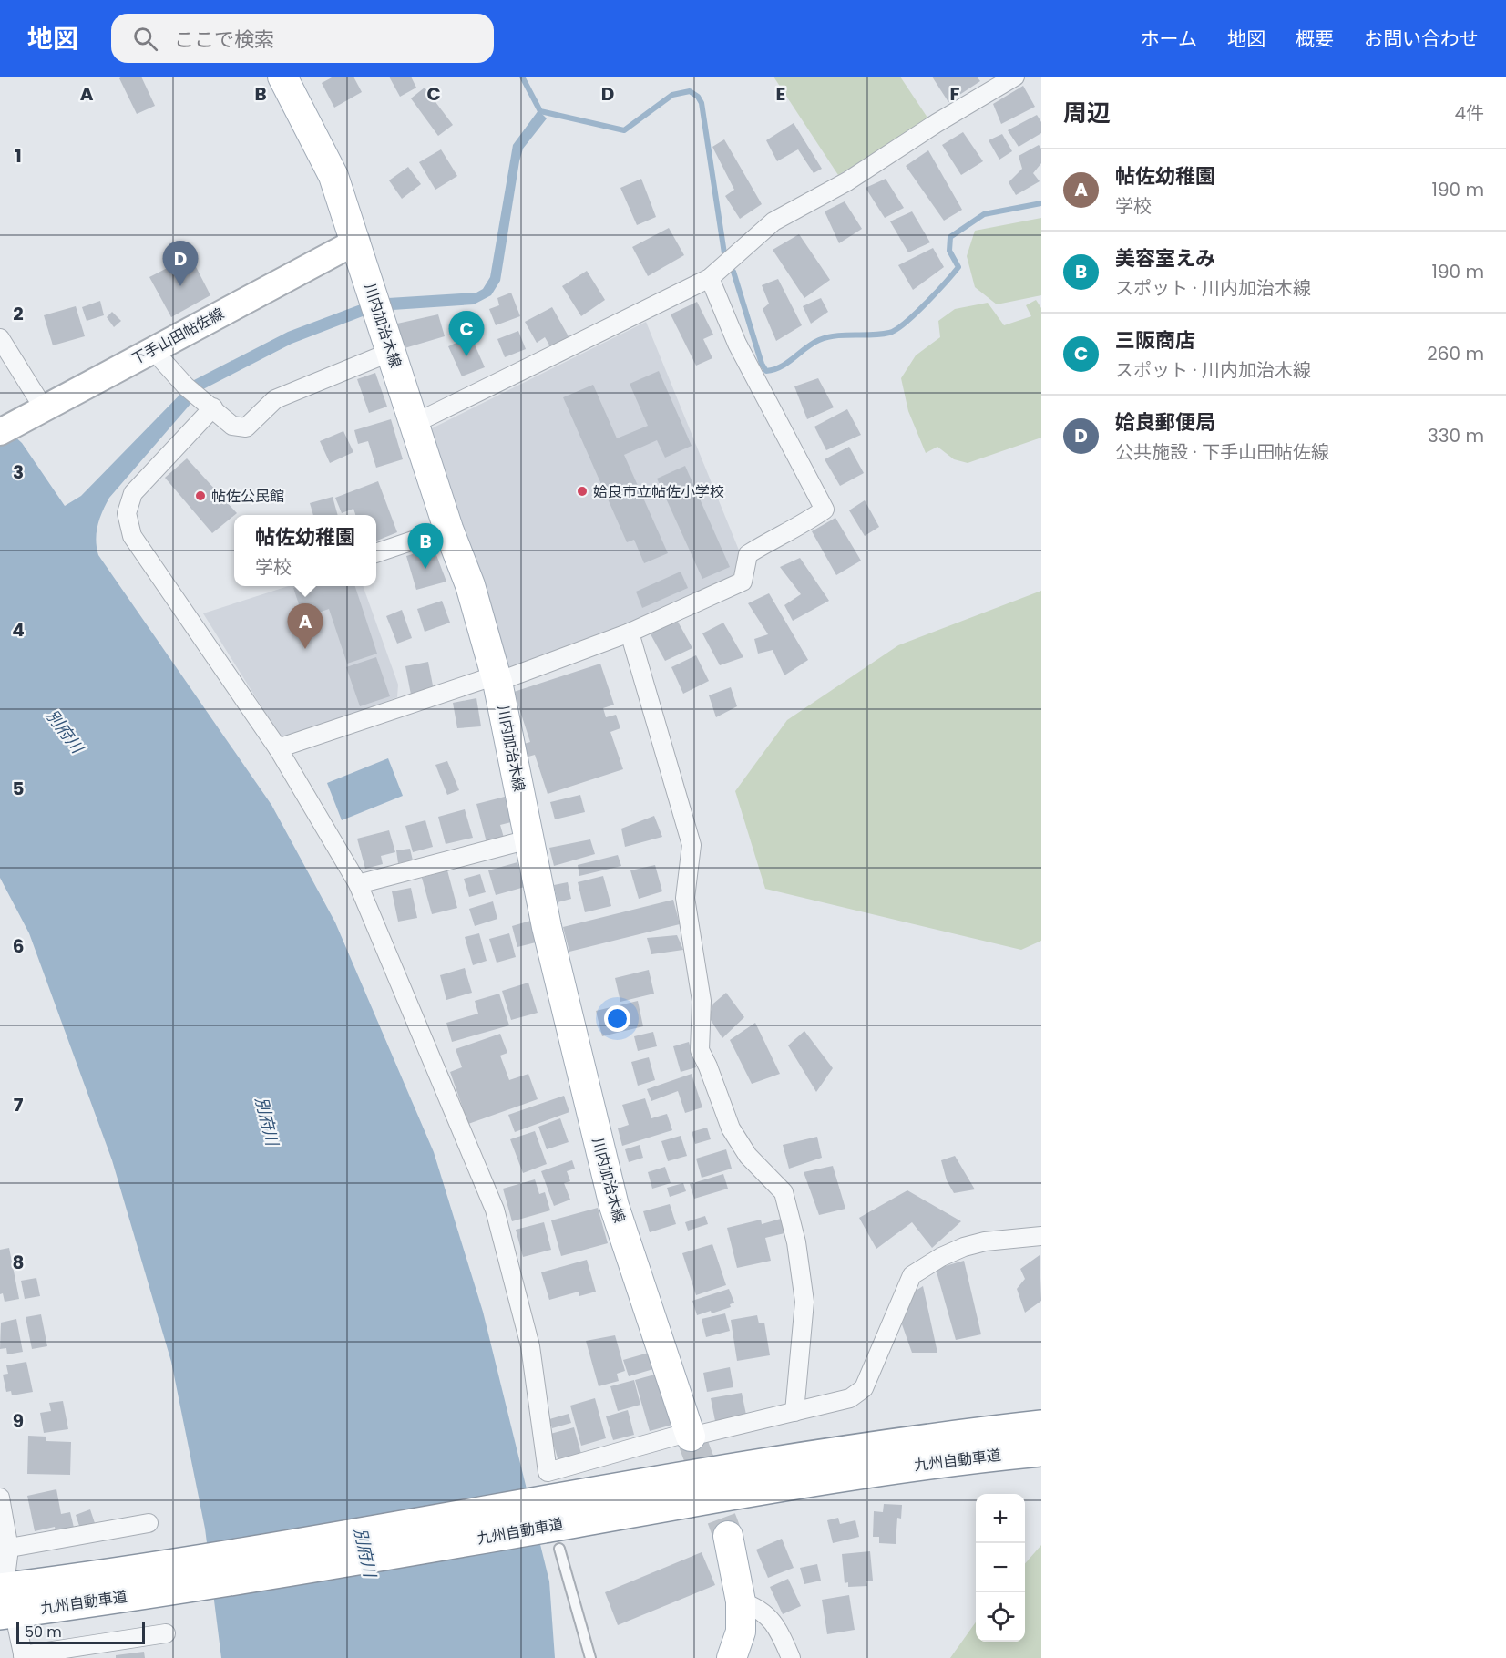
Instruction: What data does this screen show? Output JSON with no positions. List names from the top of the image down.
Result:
{
  "streets": {
    "highway": ["九州自動車道"],
    "main road": ["川内加治木線", "下手山田帖佐線"]
  },
  "crossings": [
    ["川内加治木線", "下手山田帖佐線"]
  ],
  "water": ["別府川"],
  "places": ["姶良市立帖佐小学校", "帖佐公民館"],
  "scale_bar": "50 m",
  "page": {
    "header": "地図",
    "search": "ここで検索",
    "nav": [
      "ホーム",
      "地図",
      "概要",
      "お問い合わせ"
    ],
    "heading": ["周辺", "4件"],
    "list": [
      {
        "mark": "A",
        "name": "帖佐幼稚園",
        "note": "学校",
        "value": "190 m"
      },
      {
        "mark": "B",
        "name": "美容室えみ",
        "note": "スポット · 川内加治木線",
        "value": "190 m"
      },
      {
        "mark": "C",
        "name": "三阪商店",
        "note": "スポット · 川内加治木線",
        "value": "260 m"
      },
      {
        "mark": "D",
        "name": "姶良郵便局",
        "note": "公共施設 · 下手山田帖佐線",
        "value": "330 m"
      }
    ],
    "pins": [
      "D",
      "C",
      "B",
      "A"
    ],
    "popup": ["帖佐幼稚園", "学校"],
    "map_buttons": ["+", "−"],
    "scale": "50 m"
  },
  "grid": {
    "columns": [
      "A",
      "B",
      "C",
      "D",
      "E",
      "F"
    ],
    "rows": [
      "1",
      "2",
      "3",
      "4",
      "5",
      "6",
      "7",
      "8",
      "9"
    ]
  }
}
